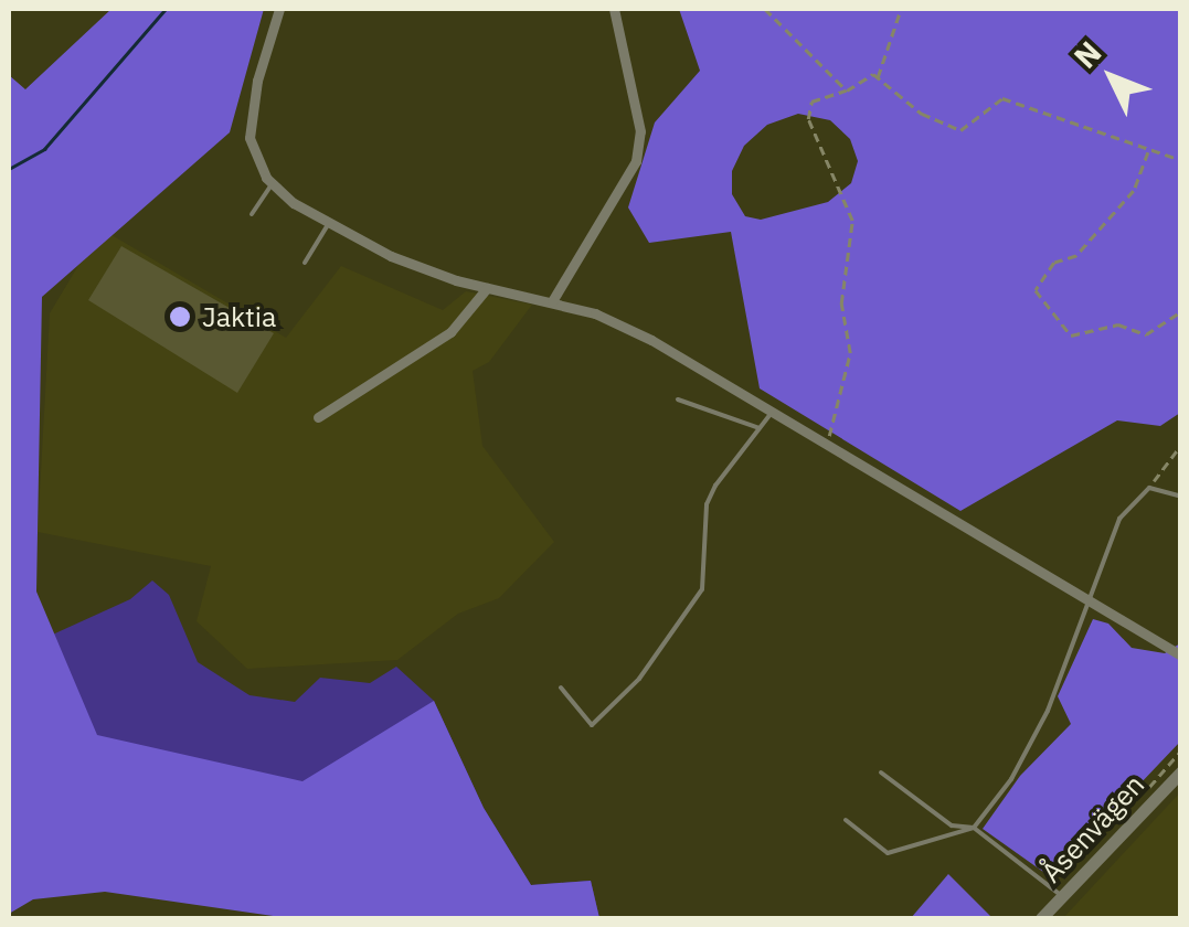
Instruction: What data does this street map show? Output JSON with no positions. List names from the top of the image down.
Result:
{
  "streets": {
    "street": ["Åsenvägen"]
  },
  "places": ["Jaktia"],
  "north": "top left"
}
